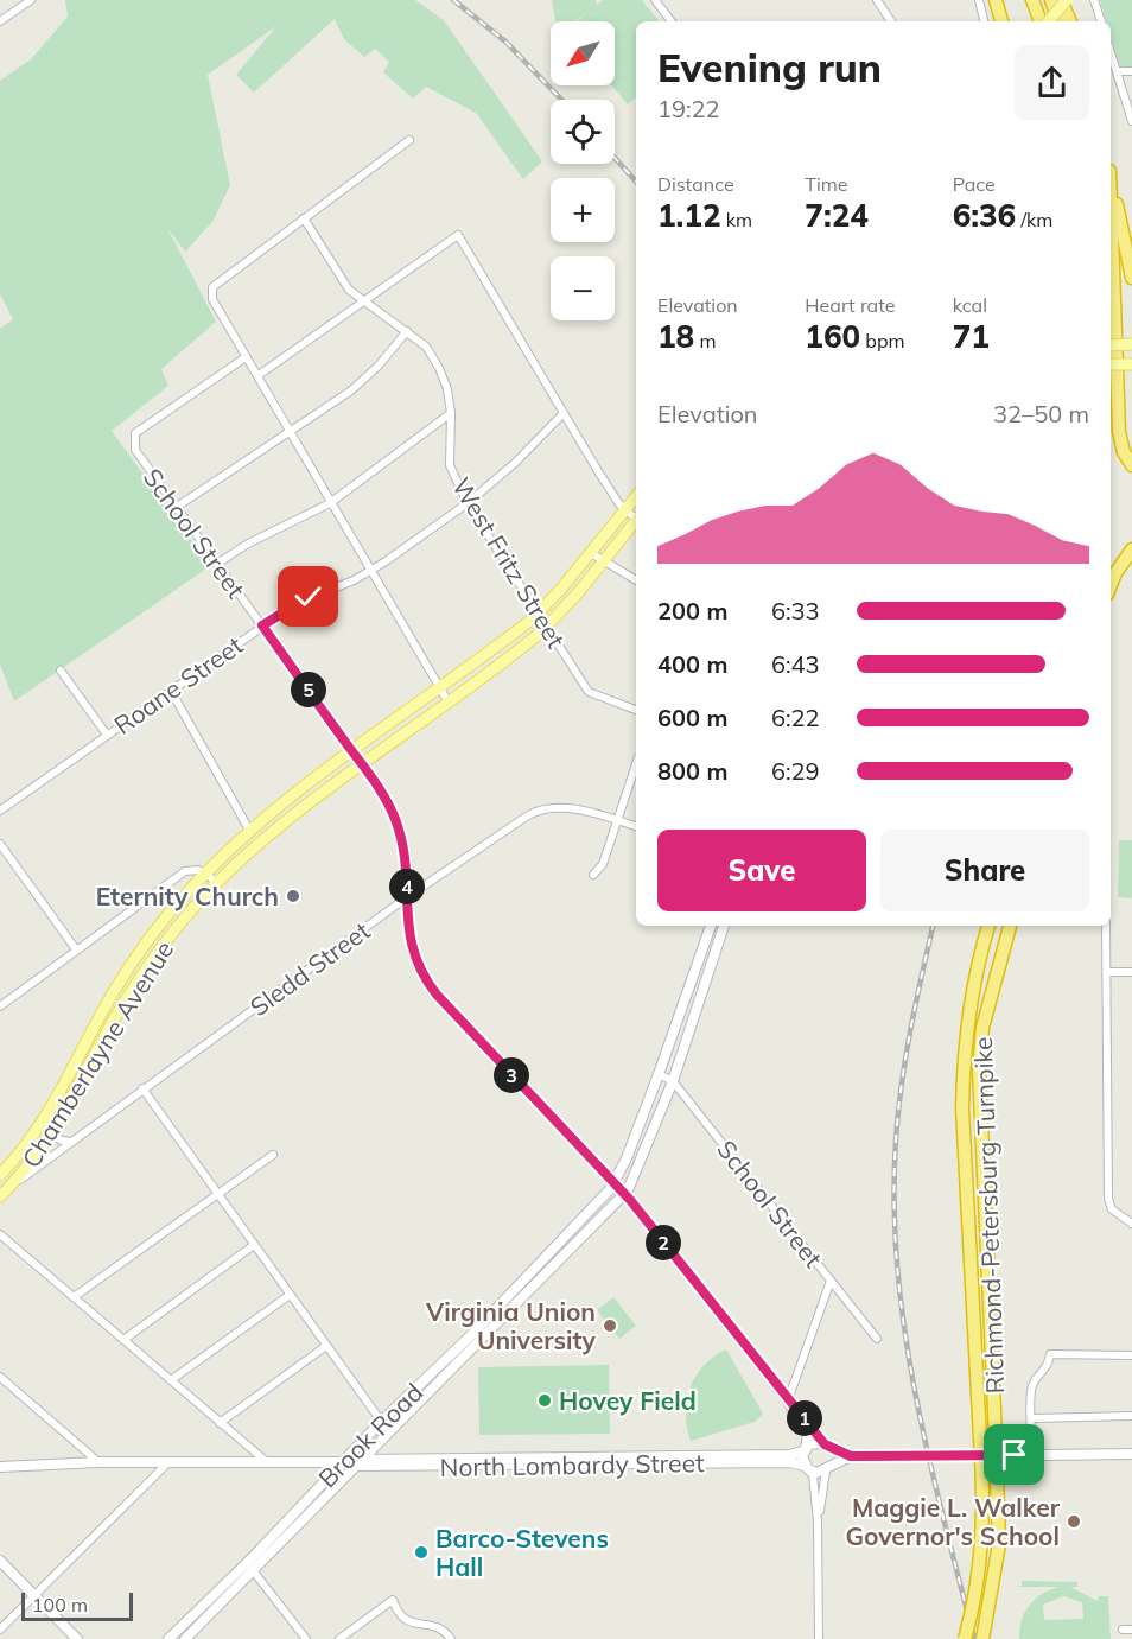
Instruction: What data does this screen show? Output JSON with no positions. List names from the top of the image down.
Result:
{
  "streets": {
    "highway": ["Richmond-Petersburg Turnpike"],
    "main road": ["Chamberlayne Avenue", "Brook Road", "North Lombardy Street"],
    "street": [
      "School Street",
      "West Fritz Street",
      "Roane Street",
      "Sledd Street"
    ]
  },
  "crossings": [
    ["School Street", "Roane Street"],
    ["School Street", "Sledd Street"],
    ["School Street", "Chamberlayne Avenue"],
    ["School Street", "Brook Road"],
    ["West Fritz Street", "Roane Street"],
    ["West Fritz Street", "Chamberlayne Avenue"],
    ["Sledd Street", "Chamberlayne Avenue"],
    ["Brook Road", "North Lombardy Street"]
  ],
  "places": [
    "Eternity Church",
    "Virginia Union University",
    "Hovey Field",
    "Maggie L. Walker Governor's School",
    "Barco-Stevens Hall"
  ],
  "scale_bar": "100 m",
  "north": "bottom left",
  "page": {
    "map_buttons": ["+", "−"],
    "heading": ["Evening run", "19:22"],
    "stats": [
      ["Distance", "1.12 km"],
      ["Time", "7:24"],
      ["Pace", "6:36 /km"],
      ["Elevation", "18 m"],
      ["Heart rate", "160 bpm"],
      ["kcal", "71"]
    ],
    "chart": ["Elevation", "32–50 m"],
    "list": [
      {
        "name": "200 m",
        "note": "6:33"
      },
      {
        "name": "400 m",
        "note": "6:43"
      },
      {
        "name": "600 m",
        "note": "6:22"
      },
      {
        "name": "800 m",
        "note": "6:29"
      }
    ],
    "pins": [
      "5",
      "4",
      "3",
      "2",
      "1"
    ],
    "buttons": ["Save", "Share"],
    "scale": "100 m"
  }
}
